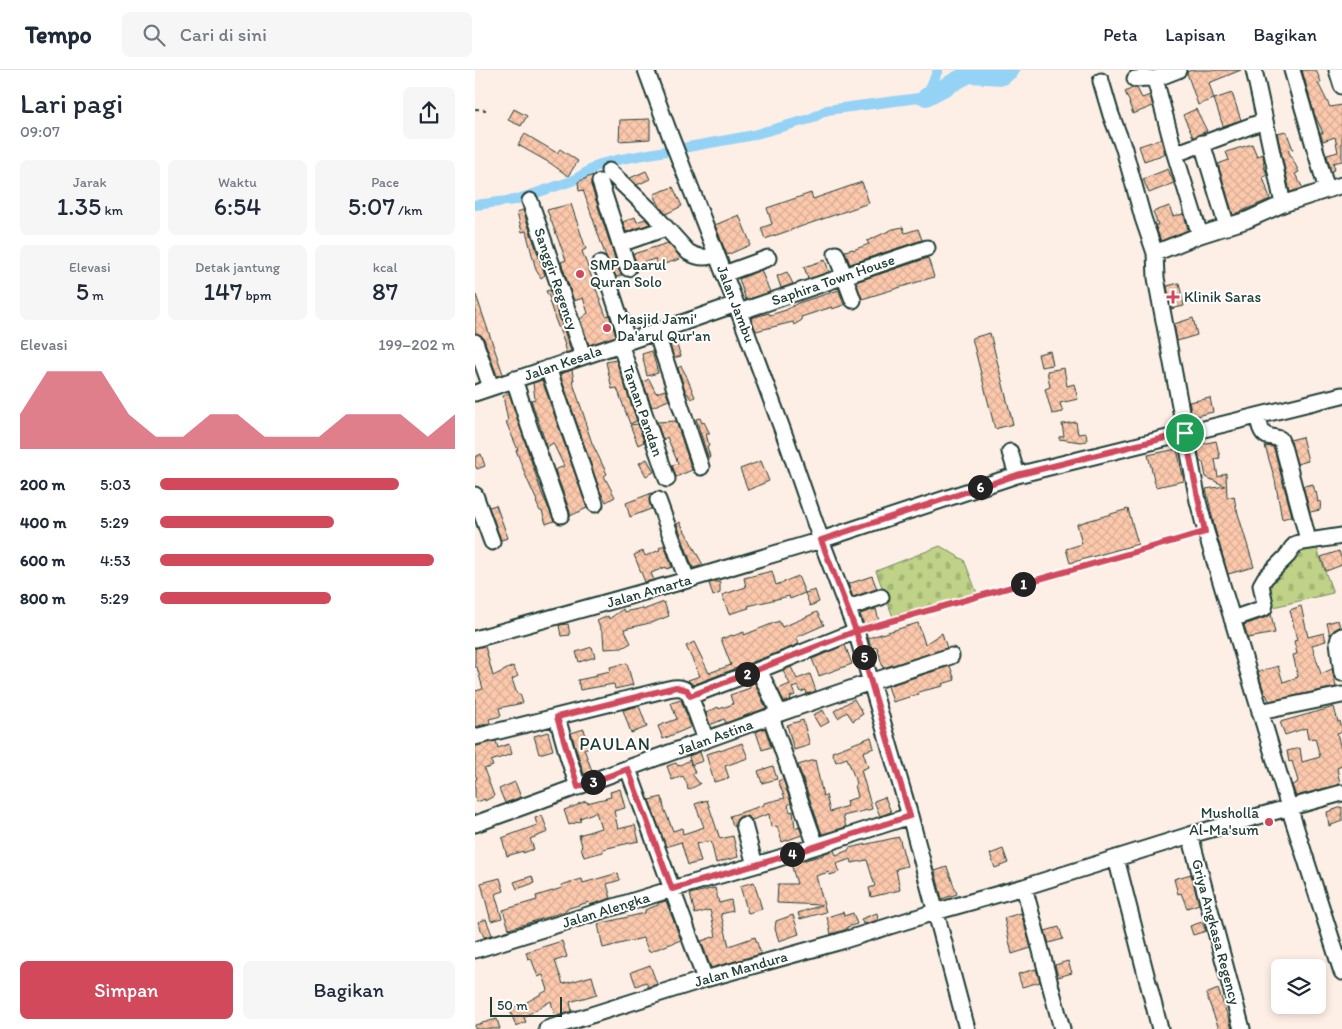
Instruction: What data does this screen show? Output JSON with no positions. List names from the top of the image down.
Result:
{
  "streets": {
    "street": [
      "Sanggir Regency",
      "Saphira Town House",
      "Jalan Jambu",
      "Jalan Kesala",
      "Taman Pandan",
      "Jalan Amarta",
      "Jalan Astina",
      "Jalan Alengka",
      "Griya Angkasa Regency",
      "Jalan Mandura"
    ]
  },
  "crossings": [
    ["Sanggir Regency", "Jalan Kesala"],
    ["Saphira Town House", "Jalan Jambu"],
    ["Saphira Town House", "Jalan Kesala"],
    ["Jalan Jambu", "Jalan Kesala"],
    ["Jalan Jambu", "Jalan Amarta"],
    ["Jalan Jambu", "Jalan Astina"],
    ["Jalan Jambu", "Jalan Alengka"],
    ["Jalan Jambu", "Jalan Mandura"],
    ["Jalan Kesala", "Taman Pandan"],
    ["Griya Angkasa Regency", "Jalan Mandura"]
  ],
  "districts": ["PAULAN"],
  "places": {
    "other": ["SMP Daarul Quran Solo", "Masjid Jami' Da'arul Qur'an", "Musholla Al-Ma'sum"],
    "health": ["Klinik Saras"]
  },
  "scale_bar": "50 m",
  "page": {
    "header": "Tempo",
    "search": "Cari di sini",
    "nav": ["Peta", "Lapisan", "Bagikan"],
    "heading": ["Lari pagi", "09:07"],
    "stats": [
      ["Jarak", "1.35 km"],
      ["Waktu", "6:54"],
      ["Pace", "5:07 /km"],
      ["Elevasi", "5 m"],
      ["Detak jantung", "147 bpm"],
      ["kcal", "87"]
    ],
    "chart": ["Elevasi", "199–202 m"],
    "list": [
      {
        "name": "200 m",
        "note": "5:03"
      },
      {
        "name": "400 m",
        "note": "5:29"
      },
      {
        "name": "600 m",
        "note": "4:53"
      },
      {
        "name": "800 m",
        "note": "5:29"
      }
    ],
    "pins": [
      "6",
      "1",
      "5",
      "2",
      "3",
      "4"
    ],
    "buttons": ["Simpan", "Bagikan"],
    "scale": "50 m"
  }
}
